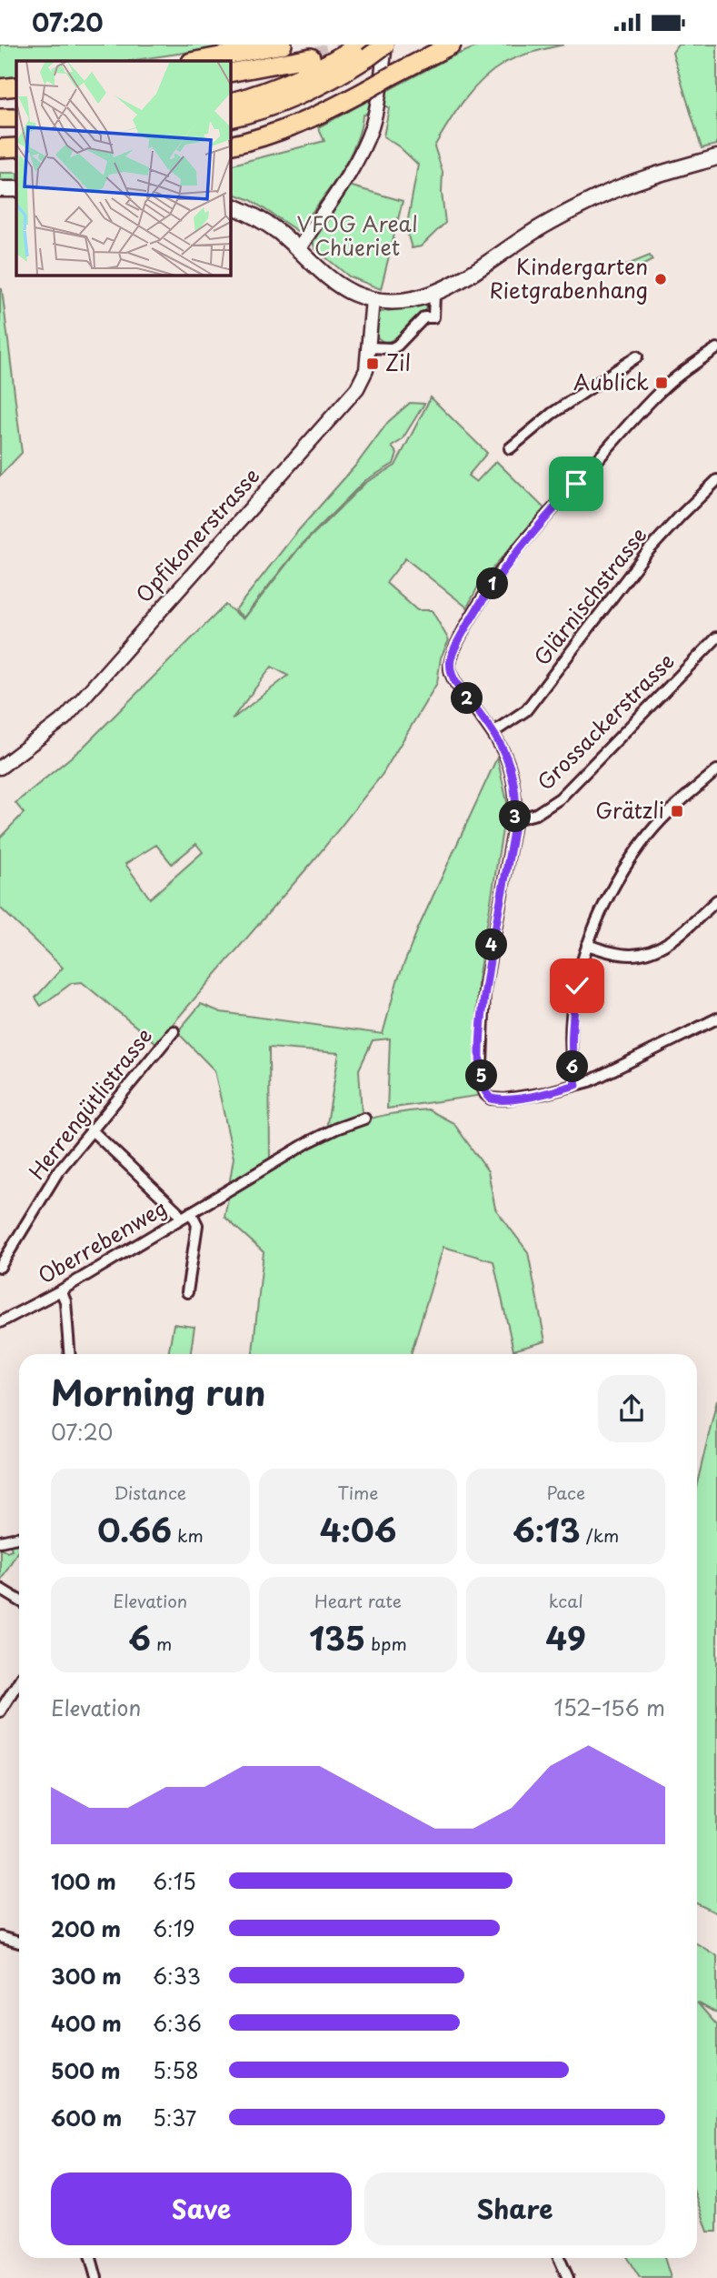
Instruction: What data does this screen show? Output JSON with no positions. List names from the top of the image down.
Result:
{
  "streets": {
    "street": [
      "Opfikonerstrasse",
      "Glärnischstrasse",
      "Grossackerstrasse",
      "Herrengütlistrasse",
      "Oberrebenweg"
    ]
  },
  "parks": ["VFOG Areal Chüeriet"],
  "places": {
    "other": ["Kindergarten Rietgrabenhang"],
    "transit": ["Zil", "Aublick", "Grätzli"]
  },
  "page": {
    "status": "07:20",
    "pins": [
      "1",
      "2",
      "3",
      "4",
      "6",
      "5"
    ],
    "heading": ["Morning run", "07:20"],
    "stats": [
      ["Distance", "0.66 km"],
      ["Time", "4:06"],
      ["Pace", "6:13 /km"],
      ["Elevation", "6 m"],
      ["Heart rate", "135 bpm"],
      ["kcal", "49"]
    ],
    "chart": ["Elevation", "152–156 m"],
    "list": [
      {
        "name": "100 m",
        "note": "6:15"
      },
      {
        "name": "200 m",
        "note": "6:19"
      },
      {
        "name": "300 m",
        "note": "6:33"
      },
      {
        "name": "400 m",
        "note": "6:36"
      },
      {
        "name": "500 m",
        "note": "5:58"
      },
      {
        "name": "600 m",
        "note": "5:37"
      }
    ],
    "buttons": ["Save", "Share"]
  }
}
